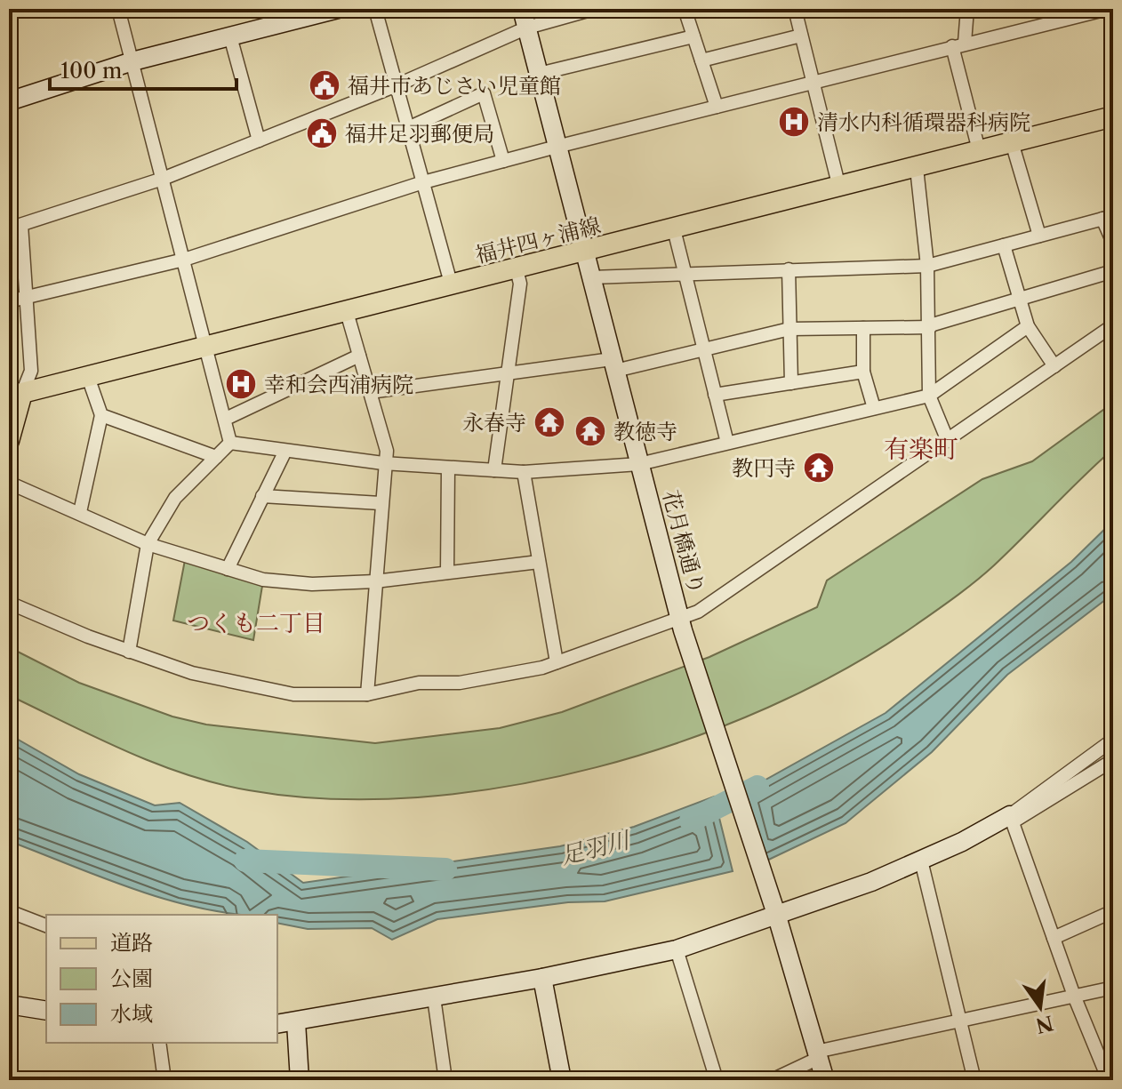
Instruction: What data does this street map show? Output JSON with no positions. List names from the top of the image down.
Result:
{
  "streets": {
    "main road": ["福井四ヶ浦線"],
    "street": ["花月橋通り"]
  },
  "crossings": [
    ["福井四ヶ浦線", "花月橋通り"]
  ],
  "districts": ["有楽町", "つくも二丁目"],
  "water": ["足羽川"],
  "places": {
    "public building": ["福井市あじさい児童館", "福井足羽郵便局"],
    "hospital": ["清水内科循環器科病院", "幸和会西浦病院"],
    "temple": ["永春寺", "教徳寺", "教円寺"]
  },
  "legend": ["道路", "公園", "水域"],
  "scale_bar": "100 m",
  "north": "bottom"
}
